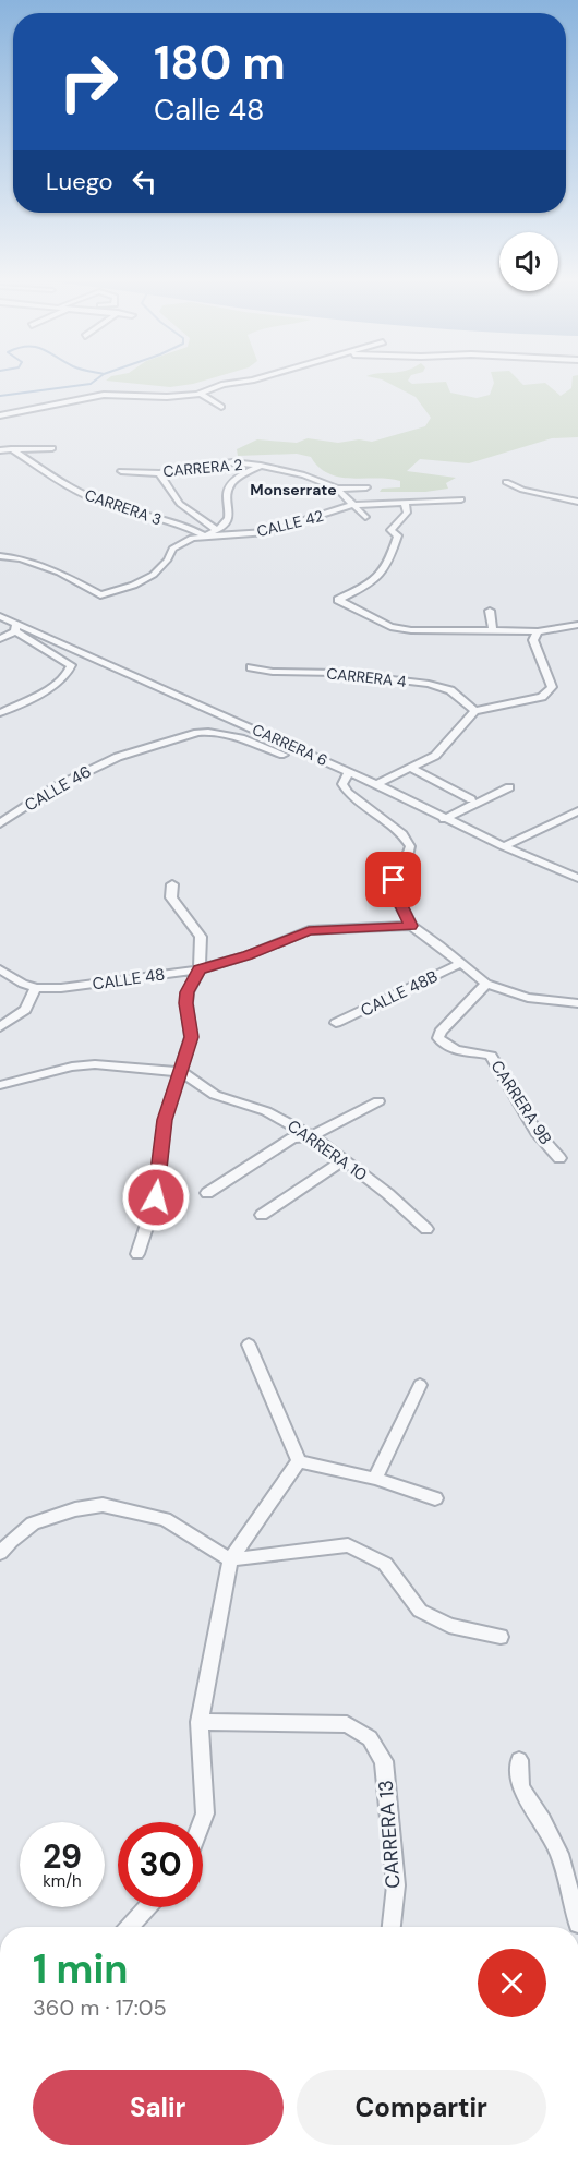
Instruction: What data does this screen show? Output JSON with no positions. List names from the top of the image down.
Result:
{
  "streets": {
    "street": [
      "CARRERA 2",
      "CARRERA 3",
      "CALLE 42",
      "CARRERA 4",
      "CARRERA 6",
      "CALLE 46",
      "CALLE 48",
      "CALLE 48B",
      "CARRERA 9B",
      "CARRERA 10",
      "CARRERA 13"
    ]
  },
  "crossings": [
    ["CARRERA 2", "CALLE 42"],
    ["CARRERA 3", "CALLE 42"]
  ],
  "districts": ["Monserrate"],
  "page": {
    "turn": ["180 m", "Calle 48"],
    "then": "Luego",
    "speed": "29 km/h",
    "limit": "30",
    "heading": ["1 min", "360 m · 17:05"],
    "buttons": ["Salir", "Compartir"]
  }
}
